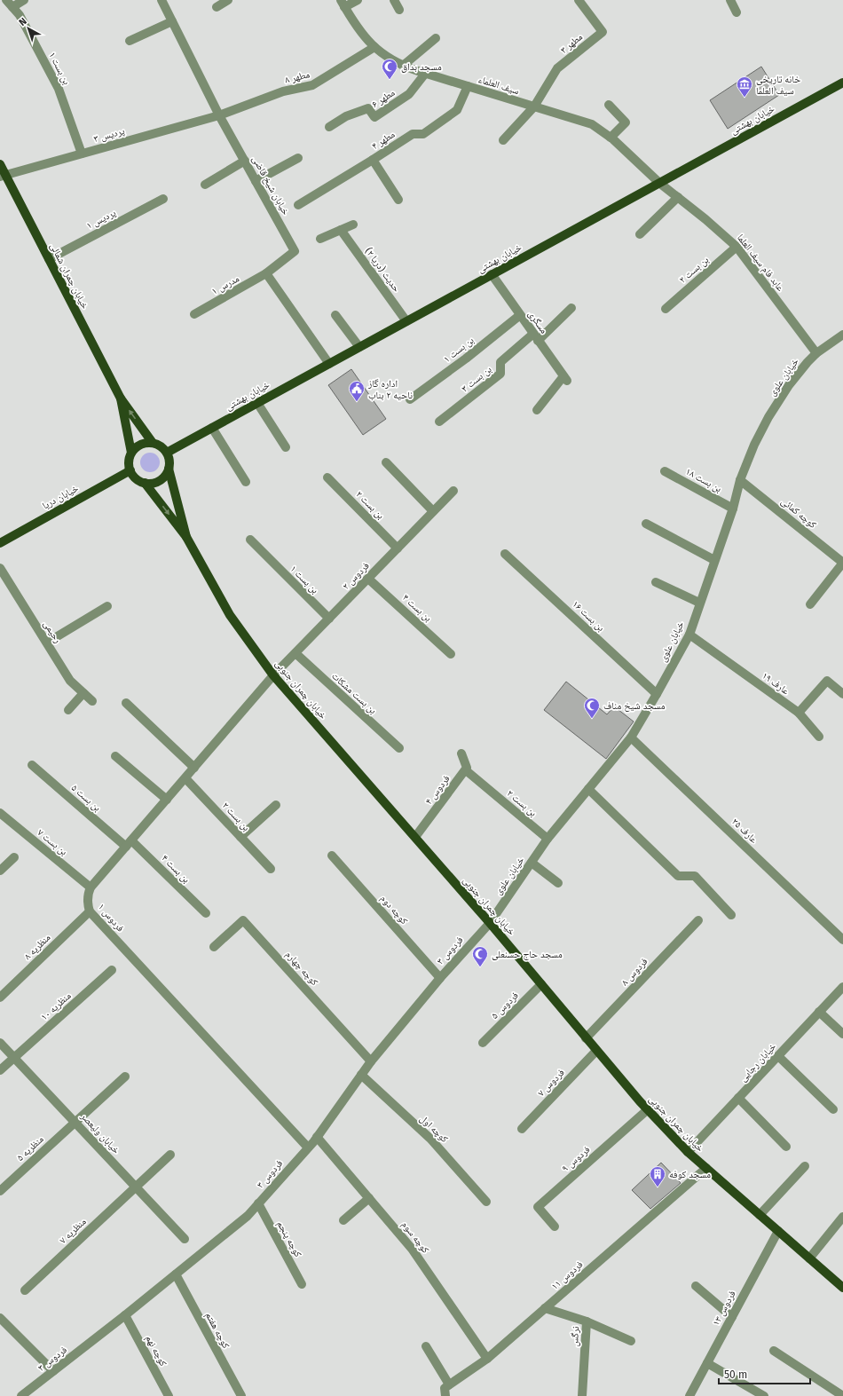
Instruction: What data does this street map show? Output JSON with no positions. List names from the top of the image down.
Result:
{
  "streets": {
    "main road": [
      "خیابان بهشتی",
      "خیابان چمران شمالی",
      "خیابان دریا",
      "خیابان چمران جنوبی"
    ],
    "street": [
      "مطهر ۳",
      "بن بست ۱",
      "مطهر ۸",
      "سیف العلماء",
      "مطهر ۶",
      "پردیس ۳",
      "مطهر ۴",
      "خیابان شیخ قاضی",
      "پردیس ۱",
      "عابد فام سیف العلما",
      "حدیث (دریا ۲)",
      "بن بست ۲",
      "مدرس ۱",
      "مسگری",
      "خیابان علوی",
      "بن بست ۳",
      "بن بست ۱۸",
      "کوچه کمائی",
      "فردوس ۲",
      "بن بست ۴",
      "بن بست ۱۶",
      "رحیمی",
      "عارف ۱۹",
      "بن بست مشکات",
      "فردوس ۴",
      "بن بست ۵",
      "عارف ۲۵",
      "بن بست ۷",
      "کوچه دوم",
      "فردوس ۱",
      "منظریه ۸",
      "فردوس ۳",
      "کوچه چهارم",
      "فردوس ۸",
      "فردوس ۵",
      "منظریه ۱۰",
      "خیابان رجایی",
      "فردوس ۷",
      "کوچه اول",
      "خیابان ولیعصر",
      "منظریه ۵",
      "فردوس ۹",
      "منظریه ۷",
      "کوچه سوم",
      "کوچه پنجم",
      "فردوس ۱۱",
      "فردوس ۱۳",
      "کوچه هفتم",
      "نرگس",
      "کوچه نهم"
    ]
  },
  "crossings": [
    ["مطهر ۳", "سیف العلماء"],
    ["بن بست ۱", "پردیس ۳"],
    ["بن بست ۱", "مسگری"],
    ["بن بست ۱", "فردوس ۲"],
    ["مطهر ۸", "سیف العلماء"],
    ["مطهر ۸", "پردیس ۳"],
    ["مطهر ۸", "خیابان شیخ قاضی"],
    ["سیف العلماء", "مطهر ۶"],
    ["سیف العلماء", "خیابان بهشتی"],
    ["سیف العلماء", "مطهر ۴"],
    ["سیف العلماء", "عابد فام سیف العلما"],
    ["خیابان بهشتی", "عابد فام سیف العلما"],
    ["خیابان بهشتی", "حدیث (دریا ۲)"],
    ["خیابان بهشتی", "خیابان چمران شمالی"],
    ["خیابان بهشتی", "مسگری"],
    ["خیابان بهشتی", "خیابان دریا"],
    ["خیابان بهشتی", "خیابان چمران جنوبی"],
    ["پردیس ۳", "خیابان شیخ قاضی"],
    ["پردیس ۳", "خیابان چمران شمالی"],
    ["خیابان شیخ قاضی", "مدرس ۱"],
    ["پردیس ۱", "خیابان چمران شمالی"],
    ["عابد فام سیف العلما", "بن بست ۲"],
    ["عابد فام سیف العلما", "خیابان علوی"],
    ["بن بست ۲", "خیابان علوی"],
    ["بن بست ۲", "فردوس ۲"],
    ["بن بست ۲", "فردوس ۴"],
    ["خیابان چمران شمالی", "خیابان دریا"],
    ["خیابان چمران شمالی", "خیابان چمران جنوبی"],
    ["مسگری", "بن بست ۳"],
    ["خیابان علوی", "بن بست ۱۸"],
    ["خیابان علوی", "کوچه کمائی"],
    ["خیابان علوی", "بن بست ۱۶"],
    ["خیابان علوی", "عارف ۱۹"],
    ["خیابان علوی", "خیابان چمران جنوبی"],
    ["خیابان علوی", "عارف ۲۵"],
    ["خیابان علوی", "فردوس ۳"],
    ["خیابان دریا", "خیابان چمران جنوبی"],
    ["فردوس ۲", "بن بست ۴"],
    ["فردوس ۲", "خیابان چمران جنوبی"],
    ["فردوس ۲", "بن بست مشکات"],
    ["بن بست ۴", "بن بست ۵"],
    ["خیابان چمران جنوبی", "فردوس ۴"],
    ["خیابان چمران جنوبی", "فردوس ۳"],
    ["خیابان چمران جنوبی", "فردوس ۸"],
    ["خیابان چمران جنوبی", "فردوس ۵"],
    ["خیابان چمران جنوبی", "خیابان رجایی"],
    ["خیابان چمران جنوبی", "فردوس ۷"],
    ["خیابان چمران جنوبی", "فردوس ۹"],
    ["خیابان چمران جنوبی", "فردوس ۱۱"],
    ["خیابان چمران جنوبی", "فردوس ۱۳"],
    ["بن بست ۷", "فردوس ۱"],
    ["کوچه دوم", "فردوس ۳"],
    ["فردوس ۱", "منظریه ۸"],
    ["فردوس ۱", "فردوس ۳"],
    ["فردوس ۳", "کوچه چهارم"],
    ["فردوس ۳", "کوچه اول"],
    ["فردوس ۳", "کوچه سوم"],
    ["فردوس ۳", "کوچه پنجم"],
    ["فردوس ۳", "کوچه هفتم"],
    ["فردوس ۳", "کوچه نهم"],
    ["منظریه ۱۰", "خیابان ولیعصر"],
    ["خیابان ولیعصر", "منظریه ۵"],
    ["خیابان ولیعصر", "منظریه ۷"],
    ["کوچه سوم", "فردوس ۱۱"],
    ["فردوس ۱۱", "نرگس"]
  ],
  "places": {
    "mosque": ["مسجد بداق", "مسجد شیخ مناف", "مسجد حاج حسنعلی"],
    "museum": ["خانه تاریخی سیف العلما"],
    "public building": ["اداره گاز ناحیه ۲ بناب"],
    "building": ["مسجد کوفه"]
  },
  "scale_bar": "50 m",
  "north": "top left"
}
